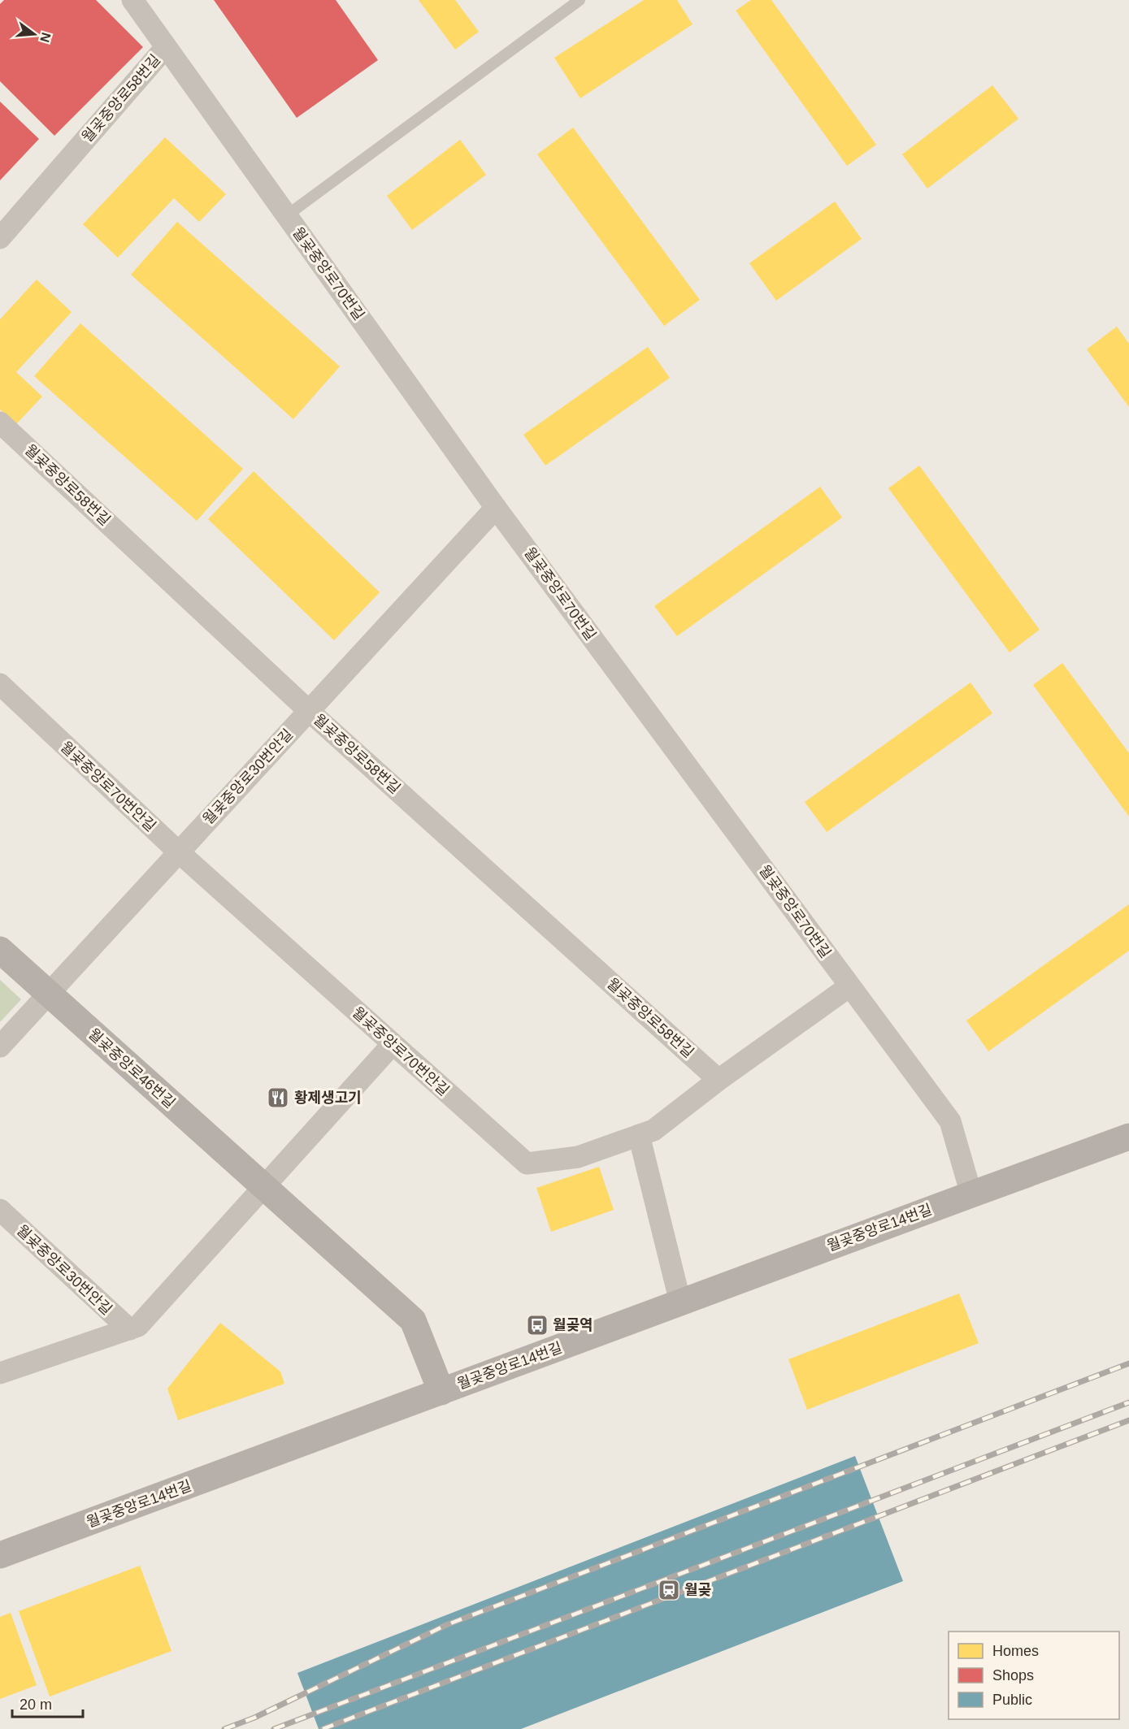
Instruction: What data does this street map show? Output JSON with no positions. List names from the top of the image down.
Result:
{
  "streets": {
    "street": [
      "월곶중앙로58번길",
      "월곶중앙로70번길",
      "월곶중앙로30번안길",
      "월곶중앙로70번안길",
      "월곶중앙로46번길",
      "월곶중앙로14번길"
    ]
  },
  "crossings": [
    ["월곶중앙로58번길", "월곶중앙로70번길"],
    ["월곶중앙로58번길", "월곶중앙로30번안길"],
    ["월곶중앙로58번길", "월곶중앙로70번안길"],
    ["월곶중앙로70번길", "월곶중앙로30번안길"],
    ["월곶중앙로70번길", "월곶중앙로70번안길"],
    ["월곶중앙로70번길", "월곶중앙로14번길"],
    ["월곶중앙로30번안길", "월곶중앙로70번안길"],
    ["월곶중앙로30번안길", "월곶중앙로46번길"],
    ["월곶중앙로46번길", "월곶중앙로14번길"]
  ],
  "places": {
    "restaurant": ["황제생고기"],
    "bus stop": ["월곶역"],
    "station": ["월곶"]
  },
  "legend": ["Homes", "Shops", "Public"],
  "scale_bar": "20 m",
  "north": "right"
}
